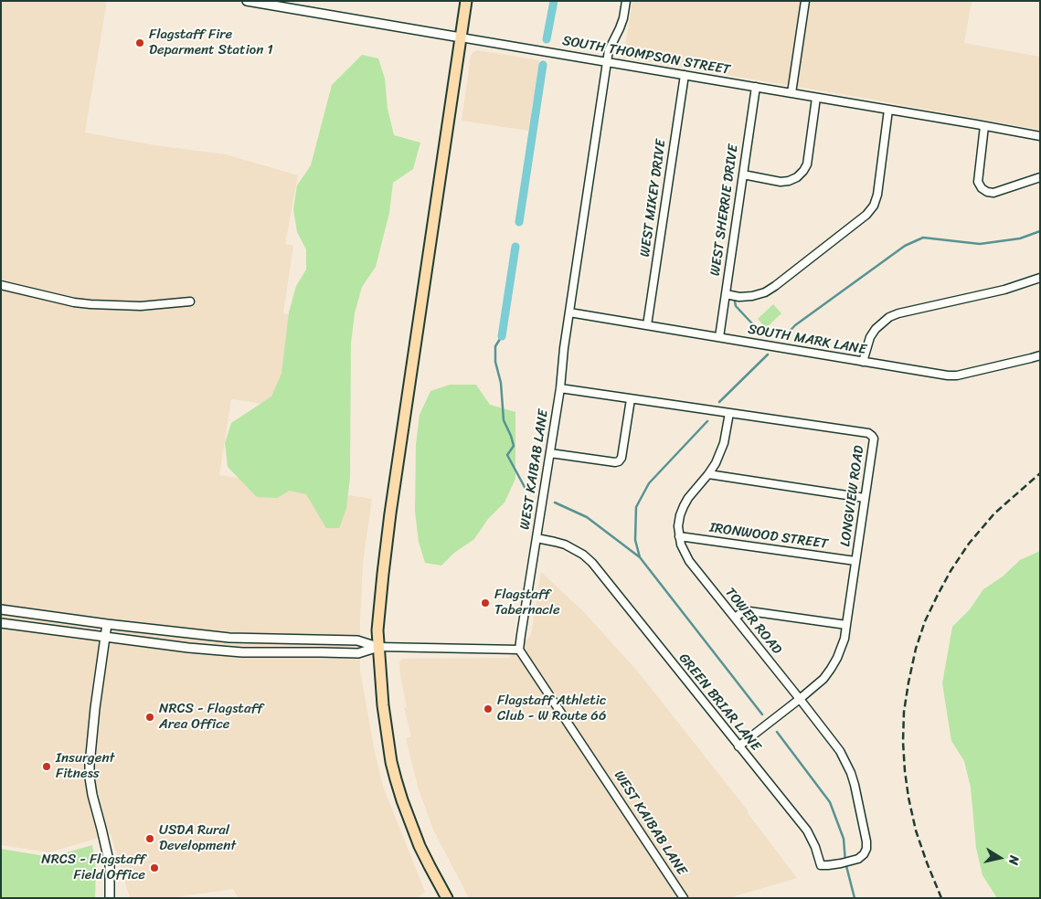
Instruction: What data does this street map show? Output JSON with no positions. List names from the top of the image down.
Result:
{
  "streets": {
    "street": [
      "SOUTH THOMPSON STREET",
      "WEST MIKEY DRIVE",
      "WEST SHERRIE DRIVE",
      "SOUTH MARK LANE",
      "WEST KAIBAB LANE",
      "LONGVIEW ROAD",
      "IRONWOOD STREET",
      "TOWER ROAD",
      "GREEN BRIAR LANE"
    ]
  },
  "crossings": [
    ["SOUTH THOMPSON STREET", "WEST MIKEY DRIVE"],
    ["SOUTH THOMPSON STREET", "WEST SHERRIE DRIVE"],
    ["SOUTH THOMPSON STREET", "WEST KAIBAB LANE"],
    ["WEST MIKEY DRIVE", "SOUTH MARK LANE"],
    ["WEST SHERRIE DRIVE", "SOUTH MARK LANE"],
    ["SOUTH MARK LANE", "WEST KAIBAB LANE"],
    ["WEST KAIBAB LANE", "LONGVIEW ROAD"],
    ["WEST KAIBAB LANE", "GREEN BRIAR LANE"],
    ["LONGVIEW ROAD", "IRONWOOD STREET"],
    ["LONGVIEW ROAD", "TOWER ROAD"],
    ["LONGVIEW ROAD", "GREEN BRIAR LANE"],
    ["IRONWOOD STREET", "TOWER ROAD"],
    ["TOWER ROAD", "GREEN BRIAR LANE"]
  ],
  "places": [
    "Flagstaff Fire Deparment Station 1",
    "Flagstaff Tabernacle",
    "Flagstaff Athletic Club - W Route 66",
    "NRCS - Flagstaff Area Office",
    "Insurgent Fitness",
    "USDA Rural Development",
    "NRCS - Flagstaff Field Office"
  ],
  "north": "right"
}
